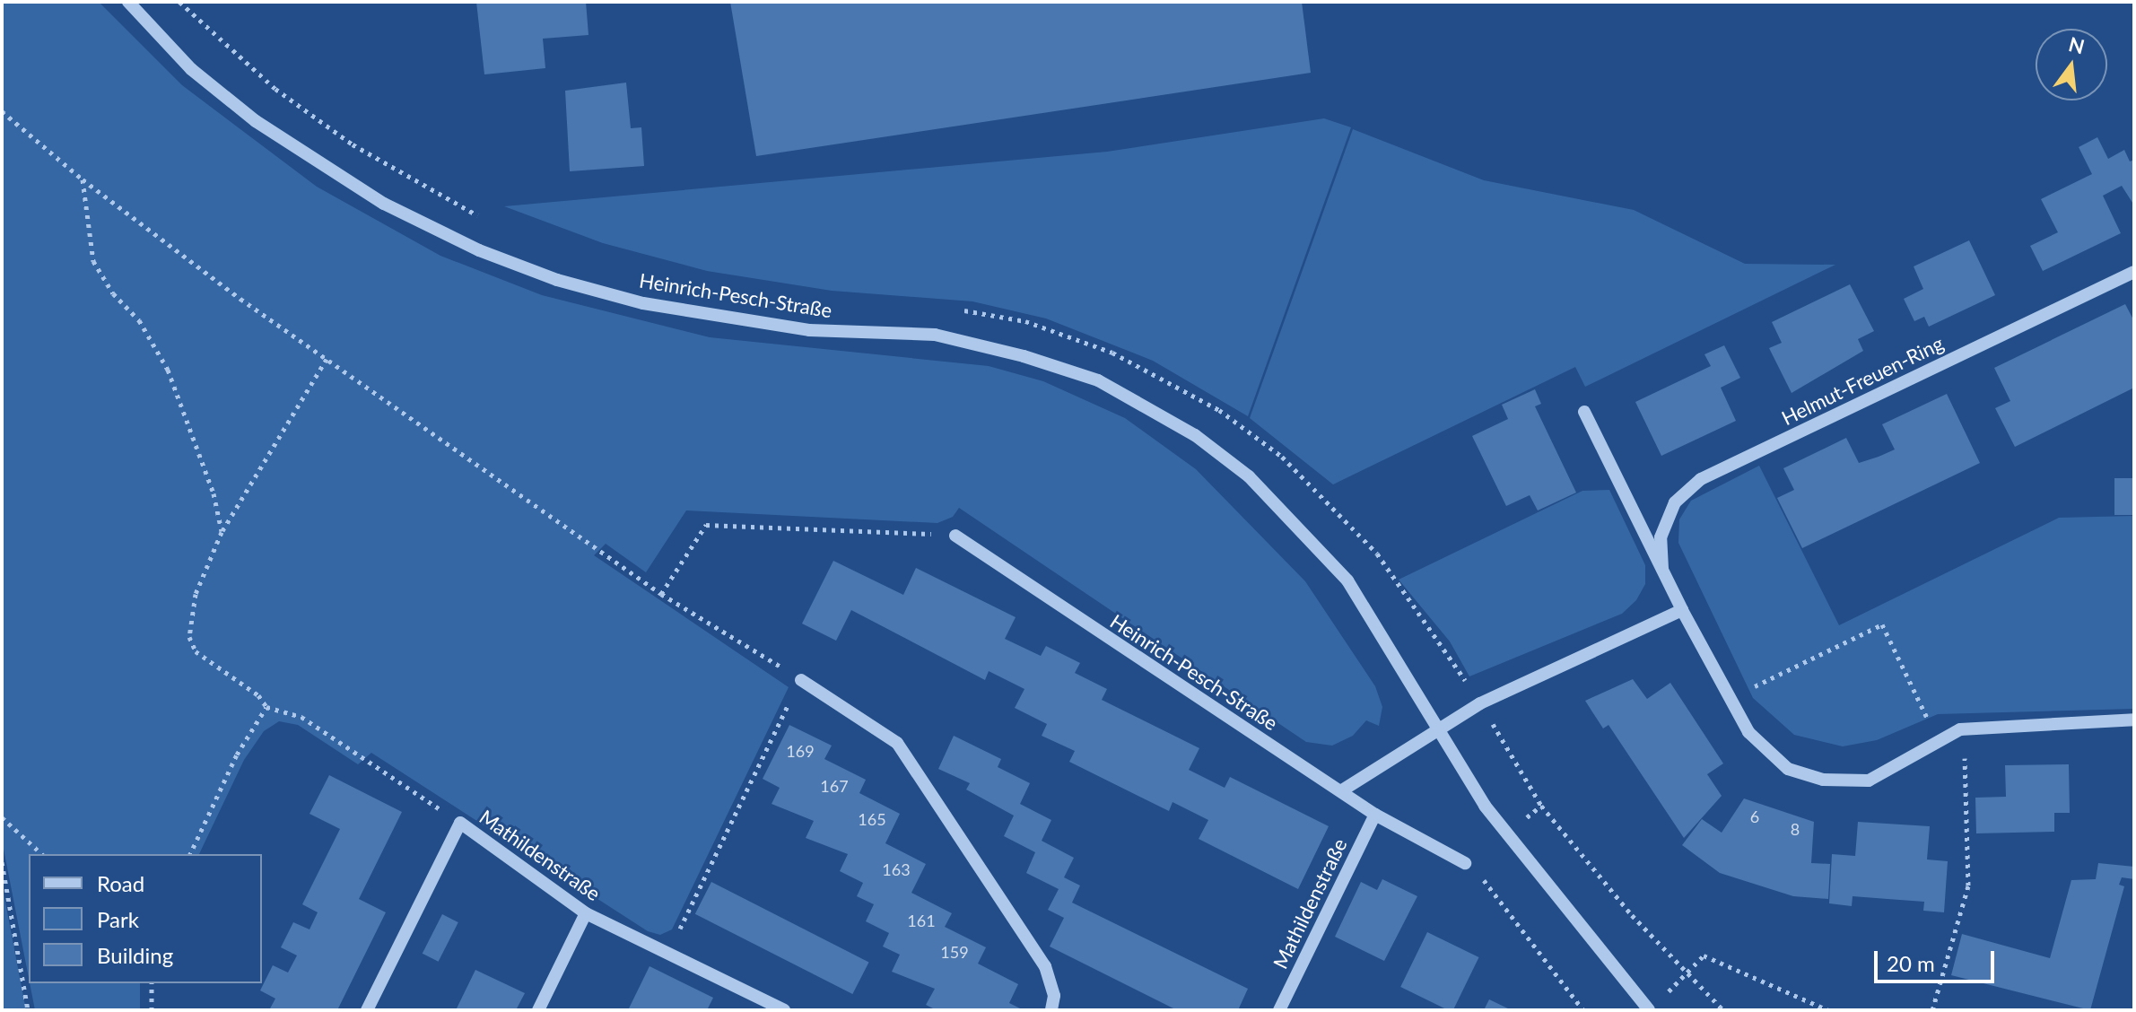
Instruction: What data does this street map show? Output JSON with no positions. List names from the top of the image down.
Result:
{
  "streets": {
    "street": ["Heinrich-Pesch-Straße", "Helmut-Freuen-Ring", "Mathildenstraße"]
  },
  "crossings": [
    ["Heinrich-Pesch-Straße", "Mathildenstraße"]
  ],
  "house_numbers": [
    "169",
    "167",
    "6",
    "165",
    "8",
    "163",
    "161",
    "159"
  ],
  "legend": ["Road", "Park", "Building"],
  "scale_bar": "20 m",
  "north": "top"
}
